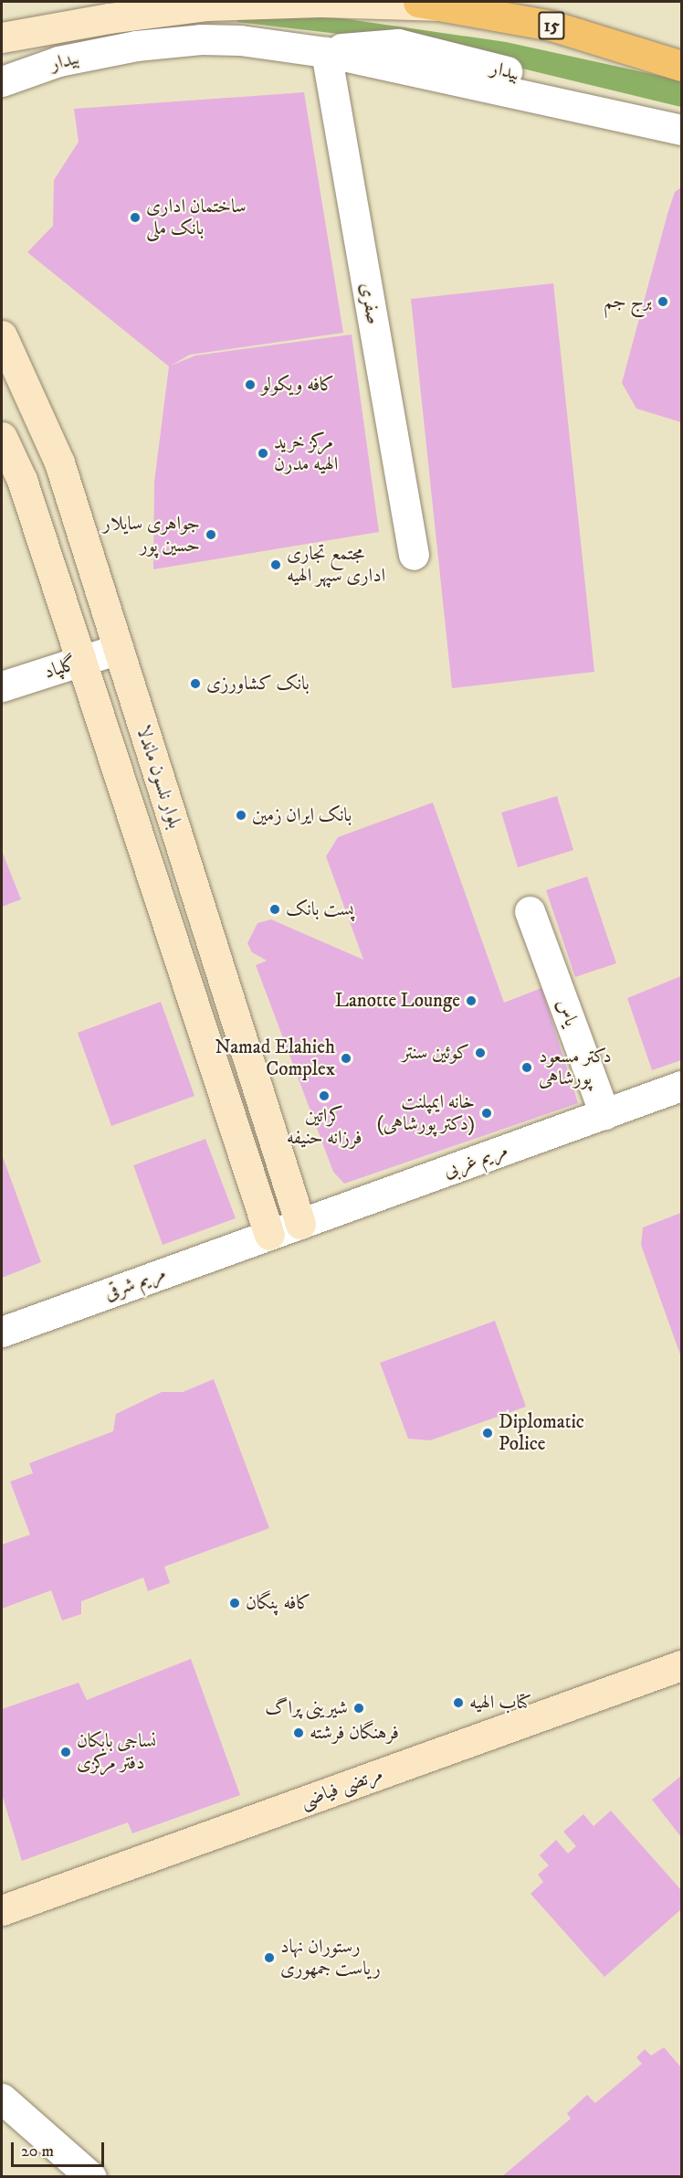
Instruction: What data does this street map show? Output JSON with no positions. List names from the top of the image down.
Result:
{
  "streets": {
    "highway": ["15"],
    "main road": ["بلوار نلسون ماندلا", "مرتضی فیاضی"],
    "street": [
      "بیدار",
      "صفری",
      "گلپاد",
      "یاس",
      "مریم غربی",
      "مریم شرقی"
    ]
  },
  "crossings": [
    ["بیدار", "صفری"],
    ["گلپاد", "بلوار نلسون ماندلا"],
    ["بلوار نلسون ماندلا", "مریم غربی"],
    ["بلوار نلسون ماندلا", "مریم شرقی"],
    ["یاس", "مریم غربی"],
    ["مریم غربی", "مریم شرقی"]
  ],
  "places": [
    "ساختمان اداری بانک ملی",
    "برج جم",
    "کافه ویکولو",
    "مرکز خرید الهیه مدرن",
    "جواهری سایلار حسین پور",
    "مجتمع تجاری اداری سپهر الهیه",
    "بانک کشاورزی",
    "بانک ایران زمین",
    "پست بانک",
    "Lanotte Lounge",
    "کوئین سنتر",
    "Namad Elahieh Complex",
    "دکتر مسعود پورشاهی",
    "کراتین فرزانه حنیفه",
    "خانه ایمپلنت (دکتر پورشاهی)",
    "Diplomatic Police",
    "کافه پنگان",
    "کتاب الهیه",
    "شیرینی پراگ",
    "فرهنگان فرشته",
    "نساجی بابکان دفتر مرکزی",
    "رستوران نهاد ریاست جمهوری"
  ],
  "scale_bar": "20 m"
}
